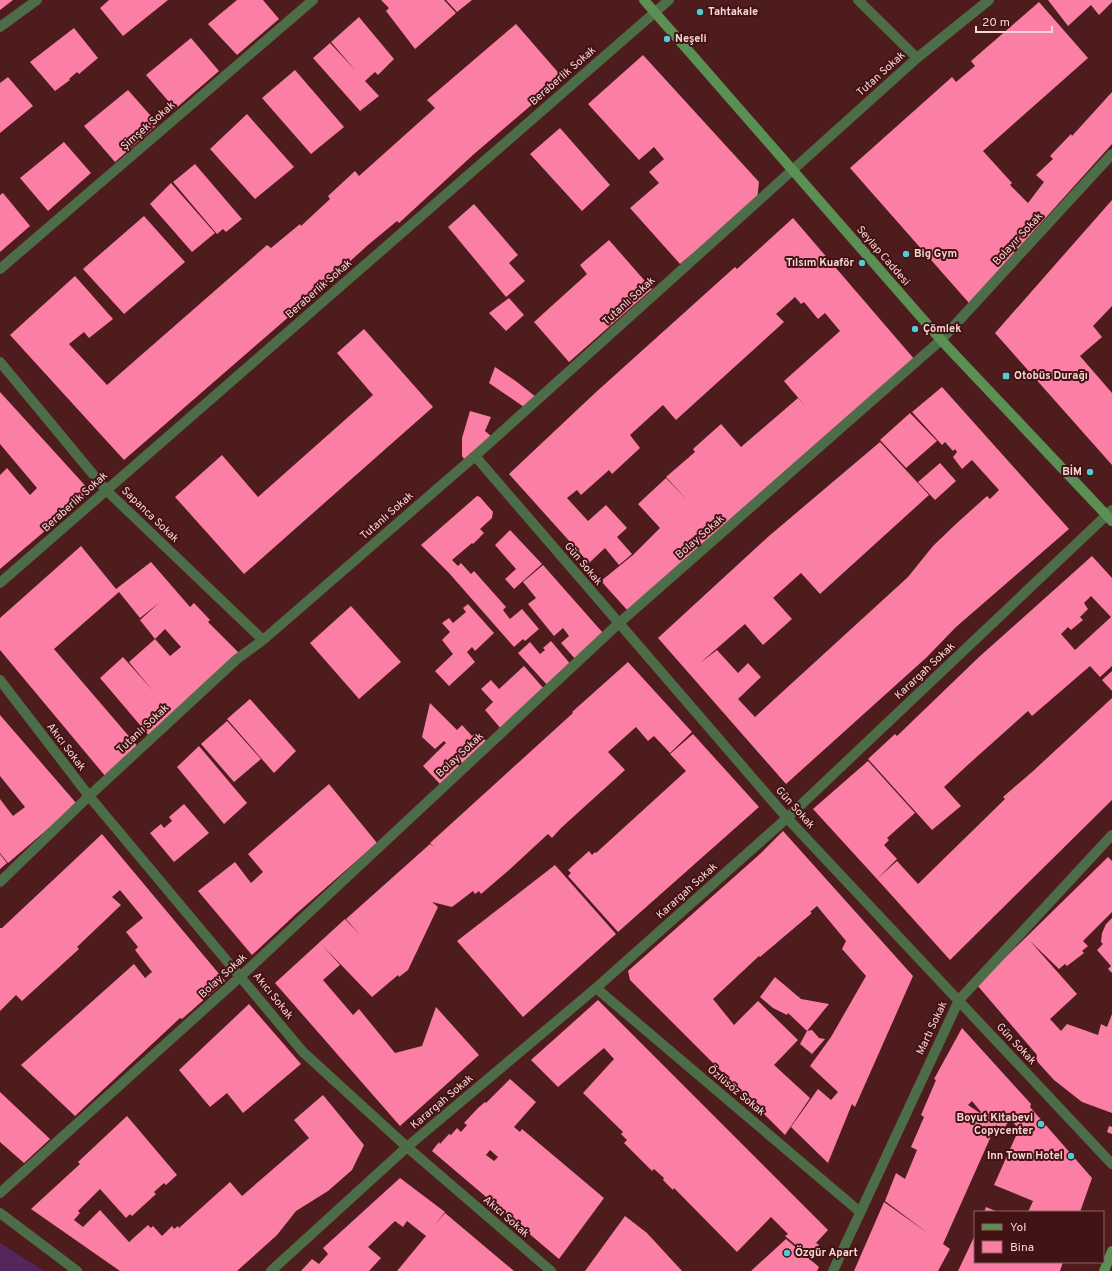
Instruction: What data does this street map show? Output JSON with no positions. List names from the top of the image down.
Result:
{
  "streets": {
    "main road": ["Seylap Caddesi"],
    "street": [
      "Tutan Sokak",
      "Beraberlik Sokak",
      "Şimşek Sokak",
      "Bolayır Sokak",
      "Tutanlı Sokak",
      "Sapanca Sokak",
      "Bolay Sokak",
      "Gün Sokak",
      "Karargah Sokak",
      "Akıcı Sokak",
      "Martı Sokak",
      "Özlüsöz Sokak"
    ]
  },
  "crossings": [
    ["Tutan Sokak", "Seylap Caddesi"],
    ["Tutan Sokak", "Tutanlı Sokak"],
    ["Beraberlik Sokak", "Seylap Caddesi"],
    ["Beraberlik Sokak", "Sapanca Sokak"],
    ["Bolayır Sokak", "Seylap Caddesi"],
    ["Bolayır Sokak", "Bolay Sokak"],
    ["Seylap Caddesi", "Tutanlı Sokak"],
    ["Seylap Caddesi", "Bolay Sokak"],
    ["Seylap Caddesi", "Karargah Sokak"],
    ["Tutanlı Sokak", "Sapanca Sokak"],
    ["Tutanlı Sokak", "Gün Sokak"],
    ["Tutanlı Sokak", "Akıcı Sokak"],
    ["Bolay Sokak", "Gün Sokak"],
    ["Bolay Sokak", "Akıcı Sokak"],
    ["Gün Sokak", "Karargah Sokak"],
    ["Gün Sokak", "Martı Sokak"],
    ["Karargah Sokak", "Akıcı Sokak"],
    ["Karargah Sokak", "Özlüsöz Sokak"],
    ["Martı Sokak", "Özlüsöz Sokak"]
  ],
  "places": {
    "other": [
      "Tahtakale",
      "Neşeli",
      "Big Gym",
      "Tılsım Kuaför",
      "Çömlek",
      "BİM",
      "Boyut Kitabevi Copycenter",
      "Inn Town Hotel",
      "Özgür Apart"
    ],
    "transit": ["Otobüs Durağı"]
  },
  "legend": ["Yol", "Bina"],
  "scale_bar": "20 m"
}
